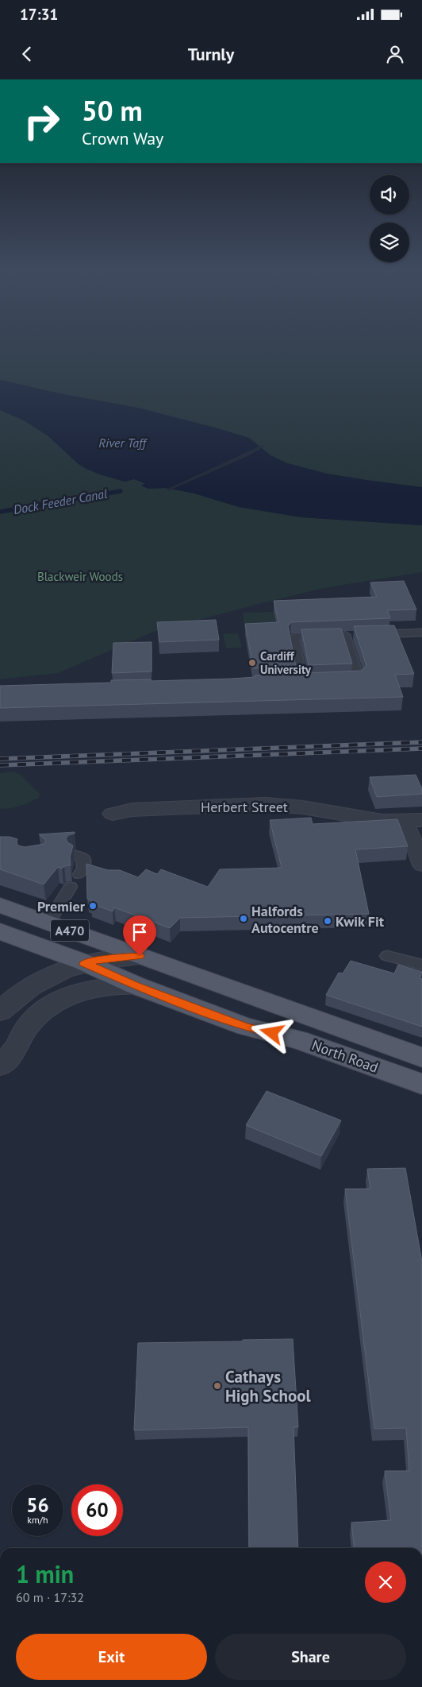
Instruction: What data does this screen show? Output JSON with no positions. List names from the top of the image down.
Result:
{
  "streets": {
    "main road": ["A470", "North Road"],
    "street": ["Herbert Street"]
  },
  "water": ["River Taff", "Dock Feeder Canal"],
  "parks": ["Blackweir Woods"],
  "places": [
    "Cardiff University",
    "Premier",
    "Halfords Autocentre",
    "Kwik Fit",
    "Cathays High School"
  ],
  "page": {
    "status": "17:31",
    "header": "Turnly",
    "turn": ["50 m", "Crown Way"],
    "speed": "56 km/h",
    "limit": "60",
    "heading": ["1 min", "60 m · 17:32"],
    "buttons": ["Exit", "Share"]
  }
}
